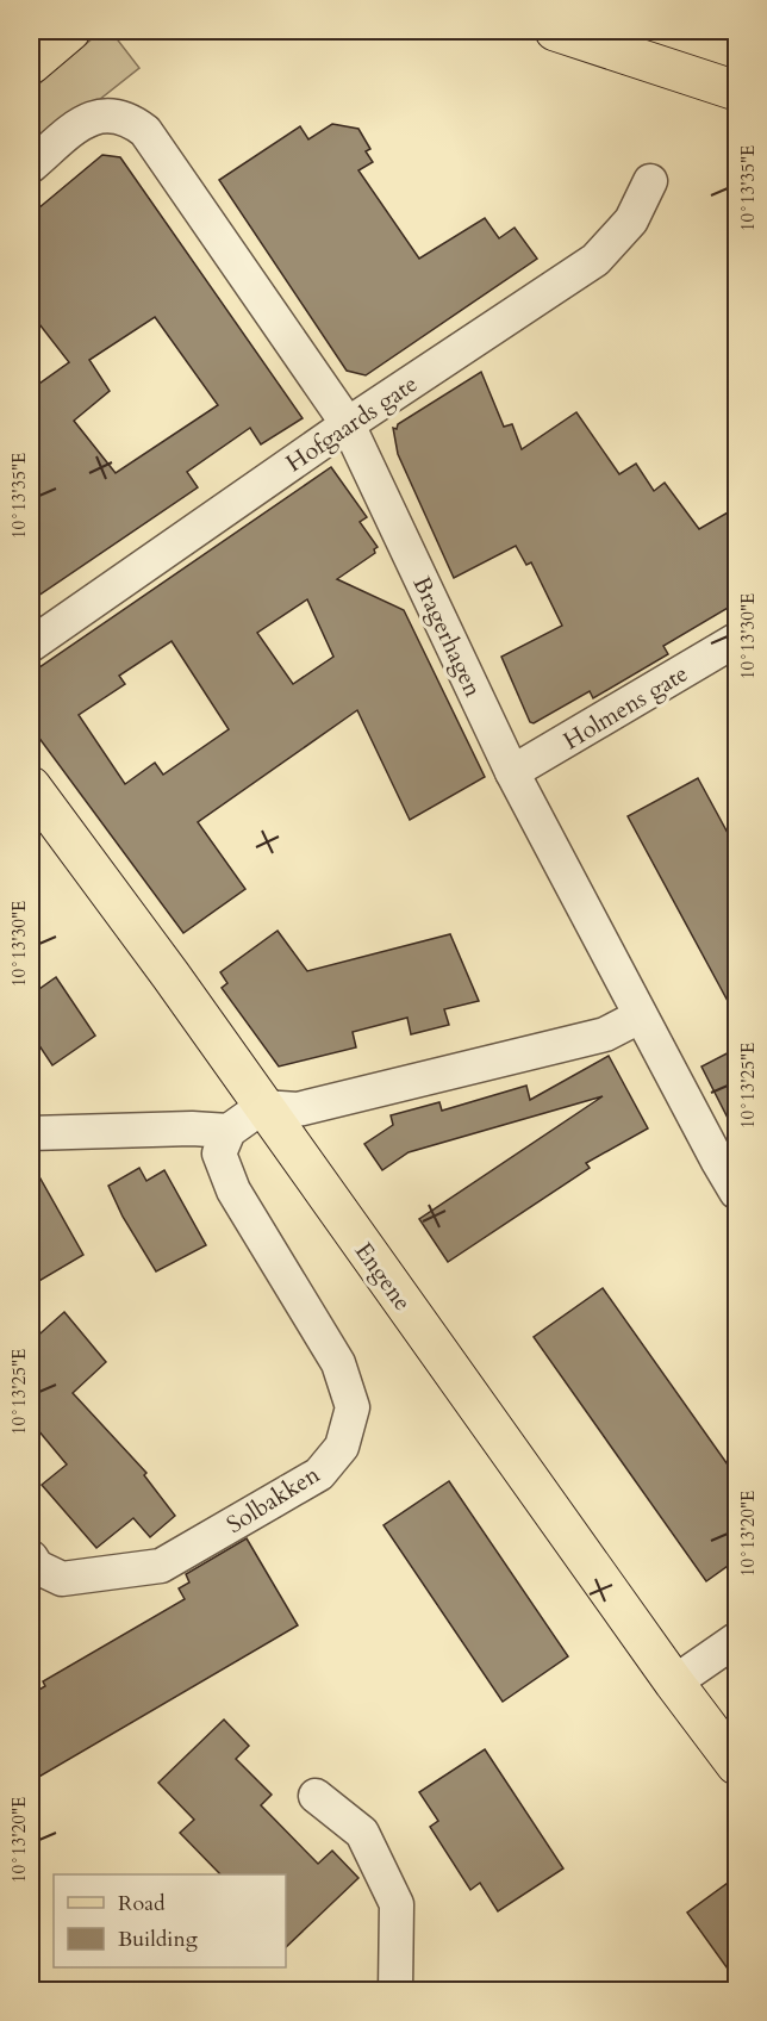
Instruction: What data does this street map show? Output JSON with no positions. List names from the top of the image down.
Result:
{
  "streets": {
    "main road": ["Engene"],
    "street": [
      "Hofgaards gate",
      "Bragerhagen",
      "Holmens gate",
      "Solbakken"
    ]
  },
  "crossings": [
    ["Hofgaards gate", "Bragerhagen"],
    ["Bragerhagen", "Holmens gate"]
  ],
  "legend": ["Road", "Building"],
  "coordinates": [
    "10°13'35\"E",
    "10°13'30\"E",
    "10°13'25\"E",
    "10°13'20\"E"
  ]
}
